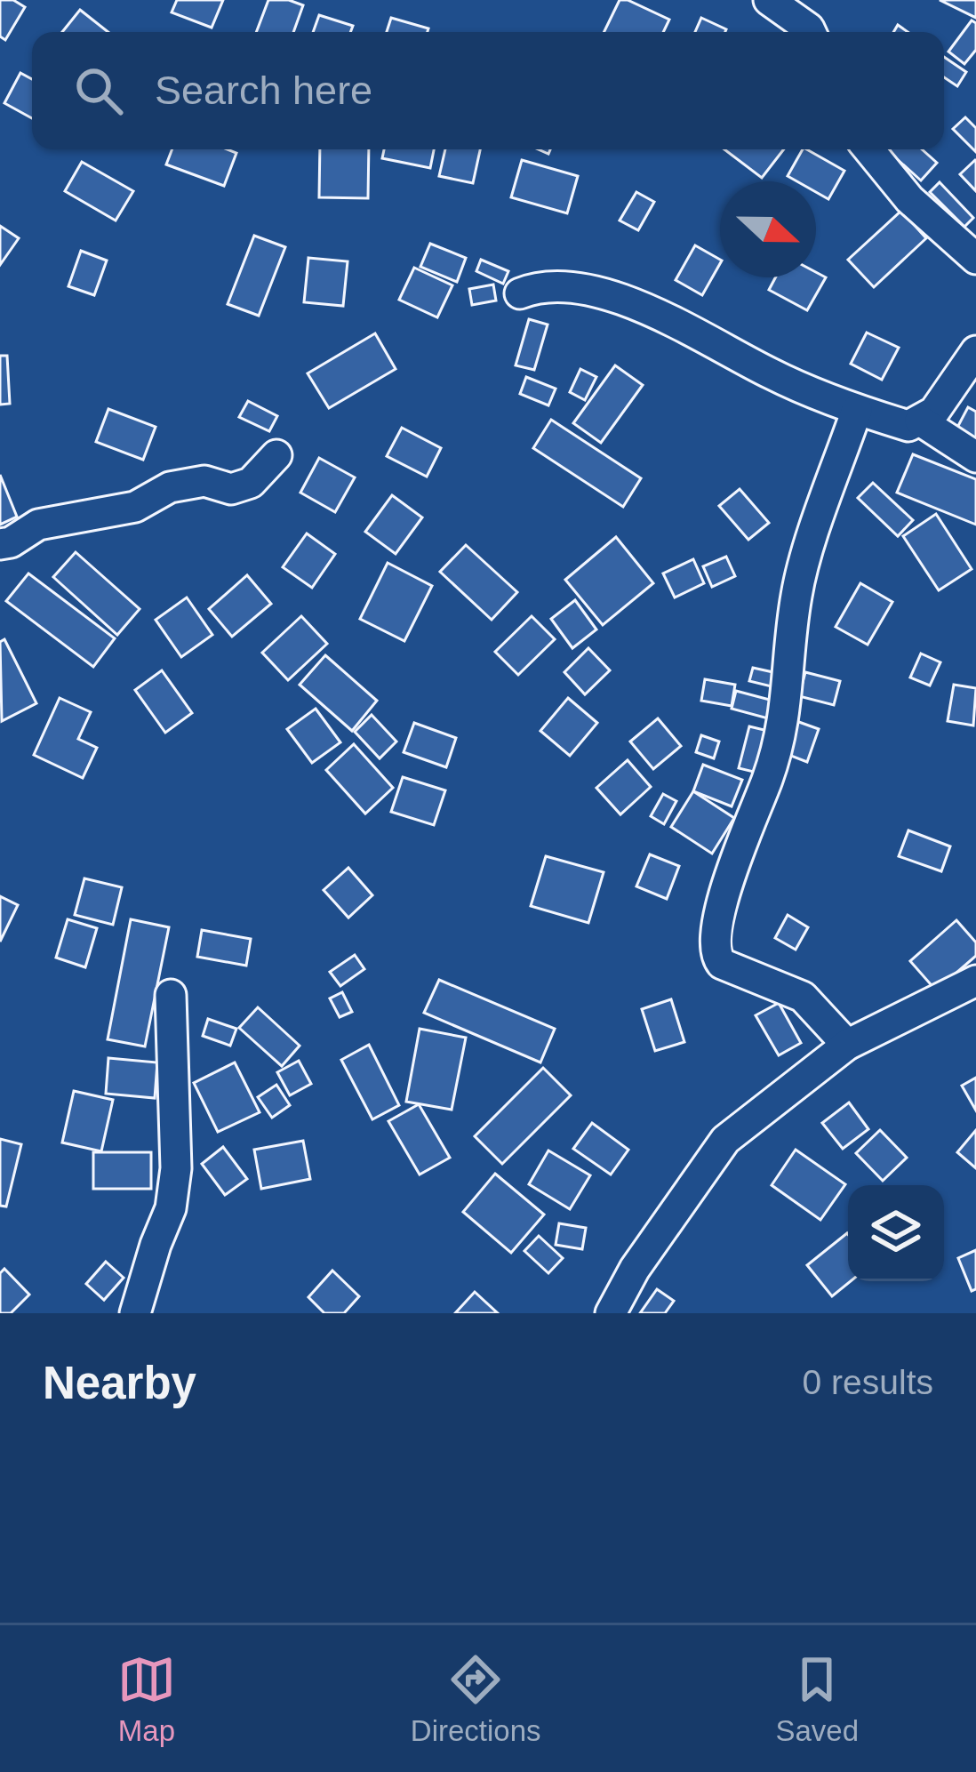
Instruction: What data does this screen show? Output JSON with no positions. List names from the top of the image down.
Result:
{
  "north": "right",
  "page": {
    "search": "Search here",
    "heading": ["Nearby", "0 results"],
    "nav": ["Map", "Directions", "Saved"]
  }
}
